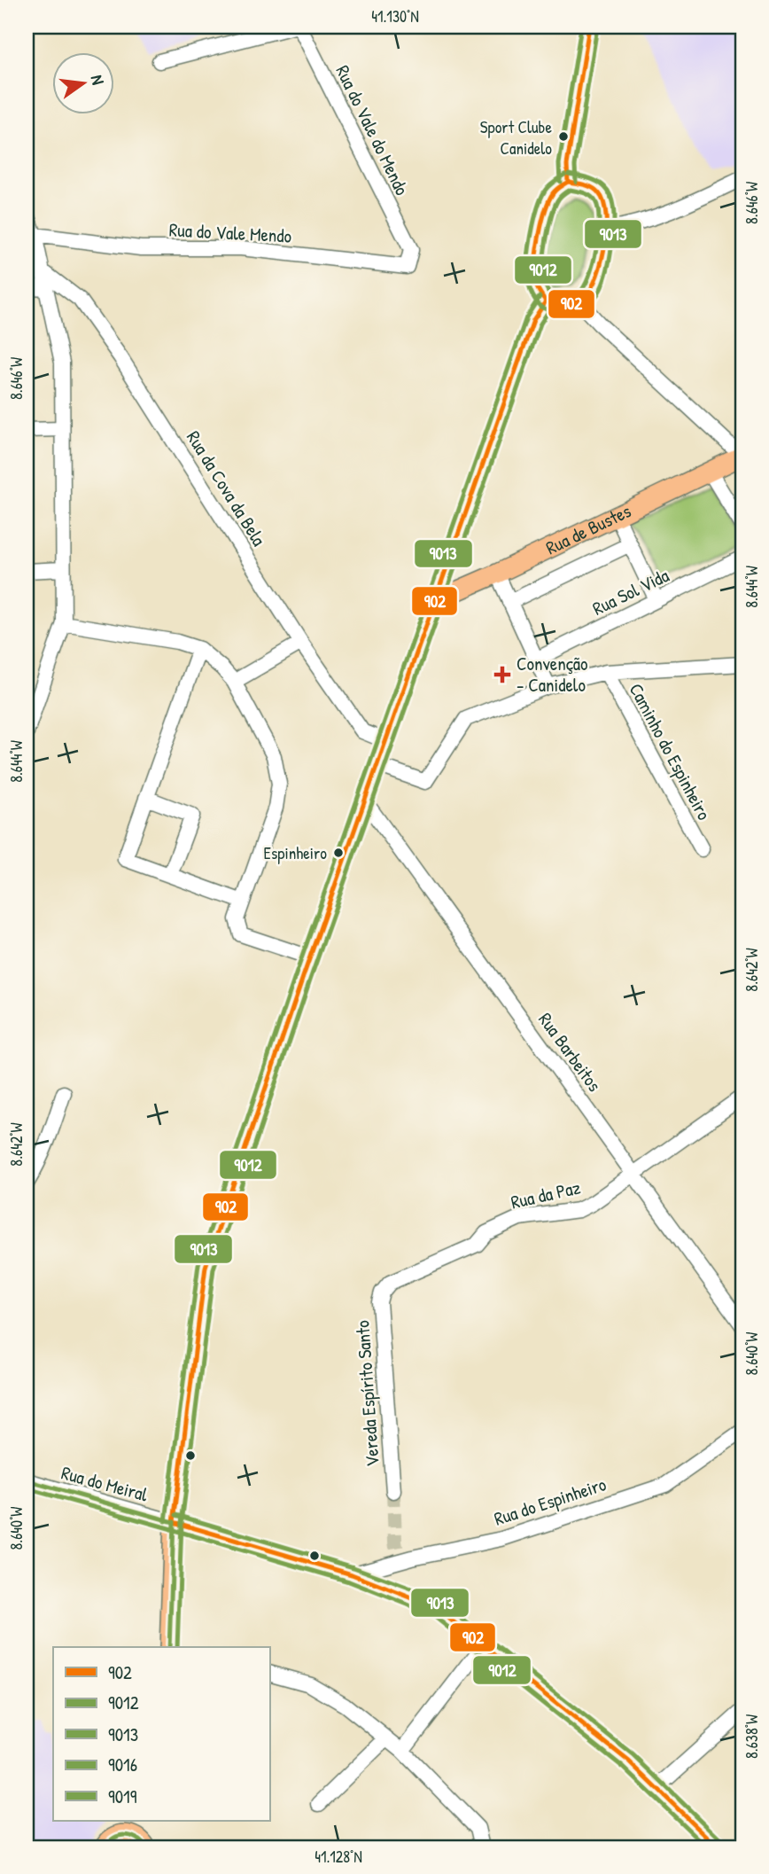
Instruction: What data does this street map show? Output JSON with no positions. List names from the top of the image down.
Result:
{
  "streets": {
    "main road": ["Rua de Bustes"],
    "street": [
      "Rua do Vale do Mendo",
      "Rua do Vale Mendo",
      "Rua da Cova da Bela",
      "Rua Sol Vida",
      "Caminho do Espinheiro",
      "Rua Barbeitos",
      "Rua da Paz",
      "Vereda Espírito Santo",
      "Rua do Meiral",
      "Rua do Espinheiro"
    ]
  },
  "crossings": [
    ["Rua do Vale do Mendo", "Rua do Vale Mendo"],
    ["Rua Barbeitos", "Rua da Paz"],
    ["Rua da Paz", "Vereda Espírito Santo"],
    ["Rua do Meiral", "Rua do Espinheiro"]
  ],
  "places": {
    "other": ["Sport Clube Canidelo", "Espinheiro"],
    "health": ["Convenção - Canidelo"]
  },
  "lines": [
    "transit line 902",
    "transit line 9013",
    "transit line 9012",
    "transit line 9016",
    "transit line 9019"
  ],
  "legend": [
    "902",
    "9012",
    "9013",
    "9016",
    "9019"
  ],
  "north": "right",
  "coordinates": [
    "41.130°N",
    "8.646°W",
    "8.644°W",
    "8.642°W",
    "8.640°W",
    "8.638°W",
    "41.128°N"
  ]
}
